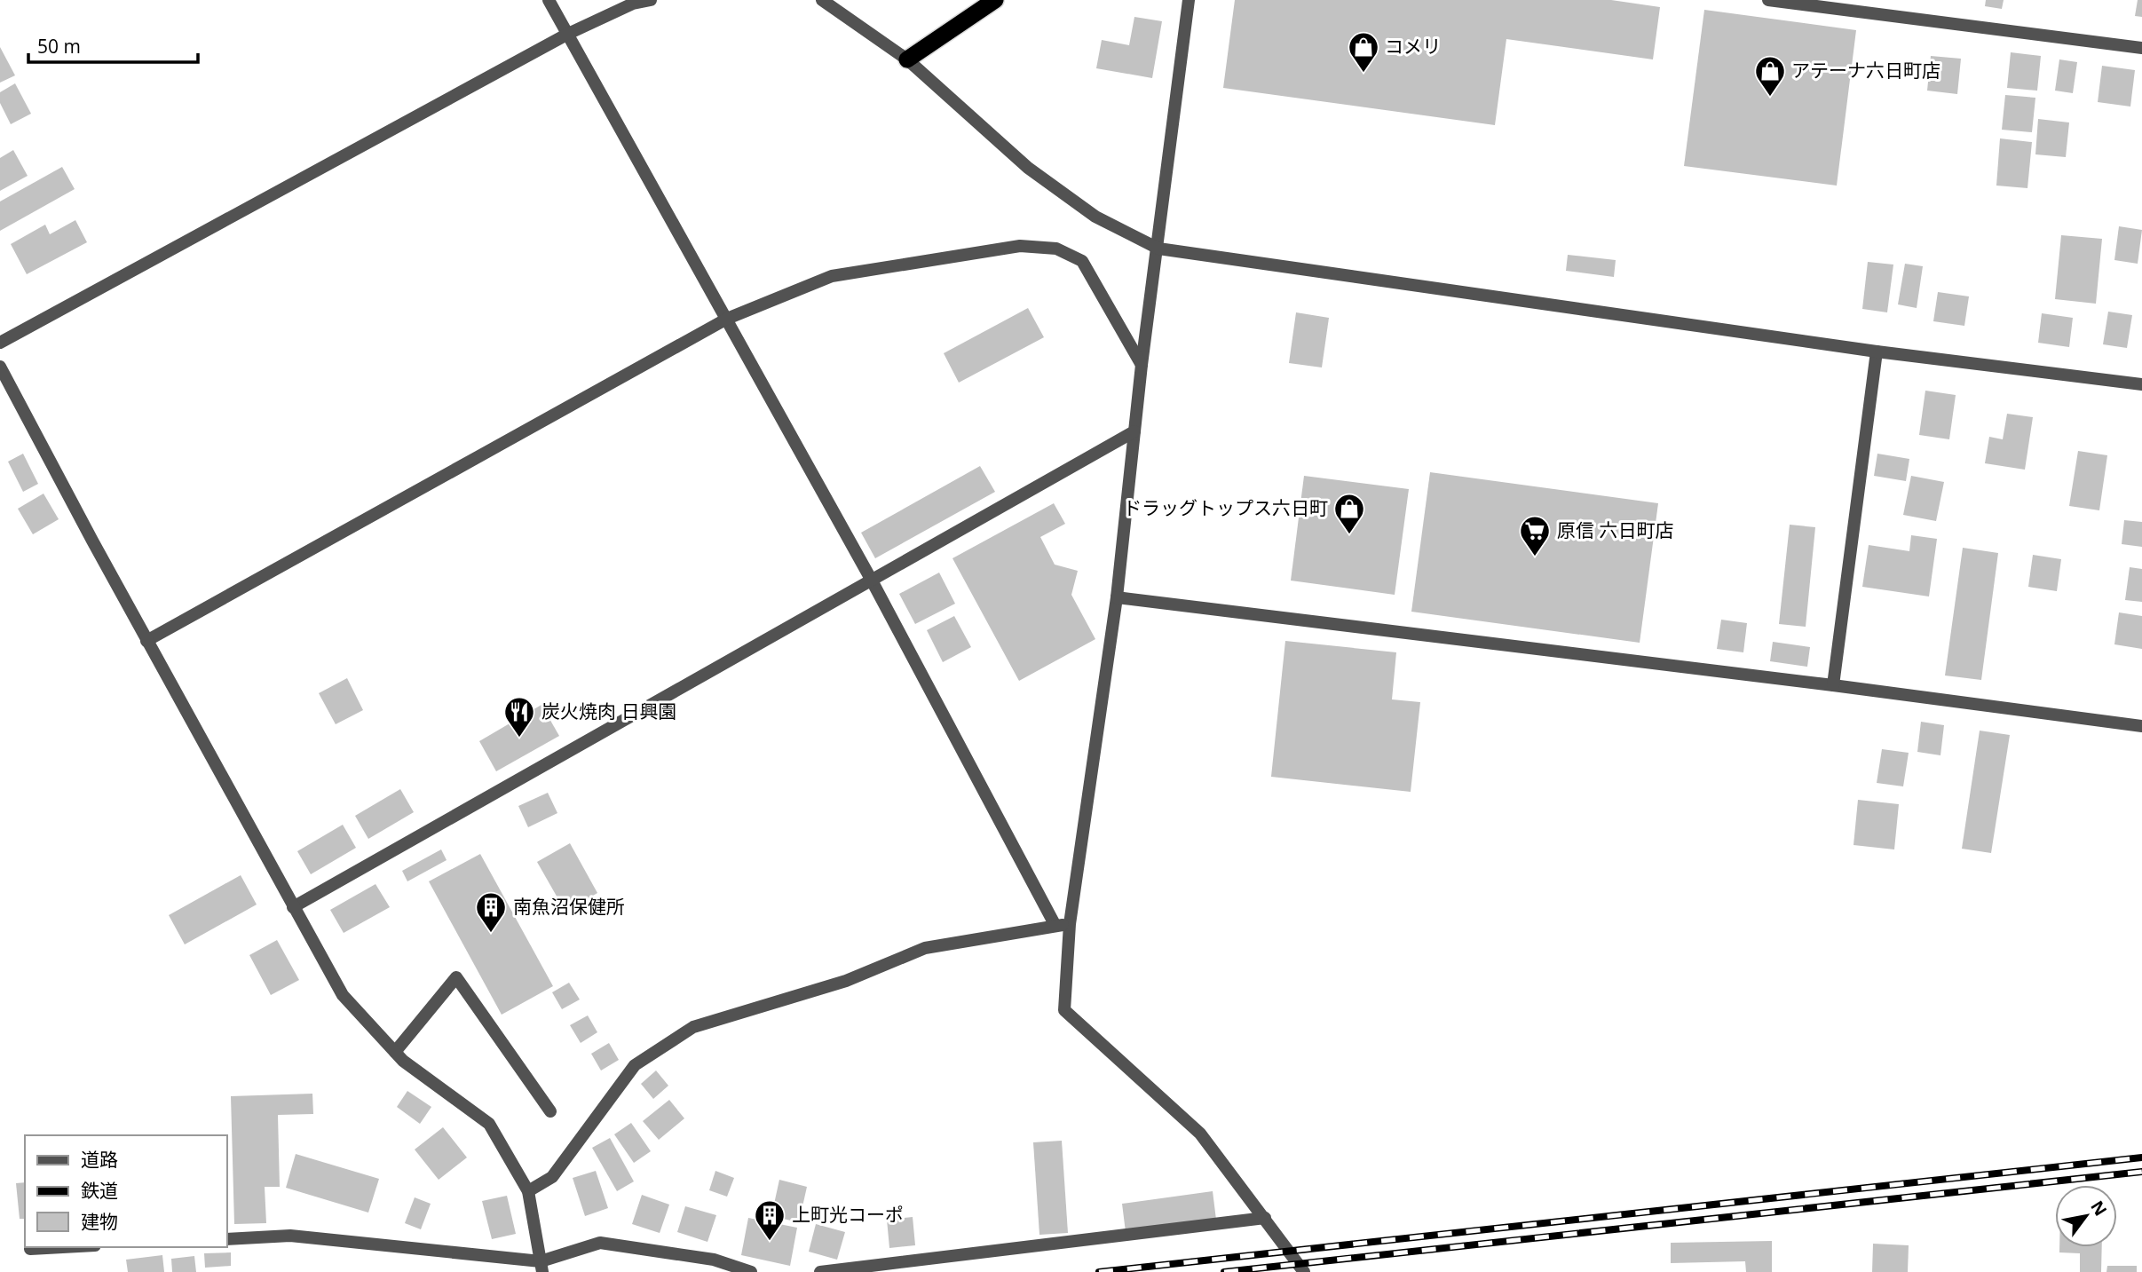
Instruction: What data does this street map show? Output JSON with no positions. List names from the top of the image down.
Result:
{
  "places": {
    "shop": ["コメリ", "アテーナ六日町店", "ドラッグトップス六日町"],
    "supermarket": ["原信 六日町店"],
    "restaurant": ["炭火焼肉 日興園"],
    "building": ["南魚沼保健所", "上町光コーポ"]
  },
  "legend": ["道路", "鉄道", "建物"],
  "scale_bar": "50 m",
  "north": "top right"
}
